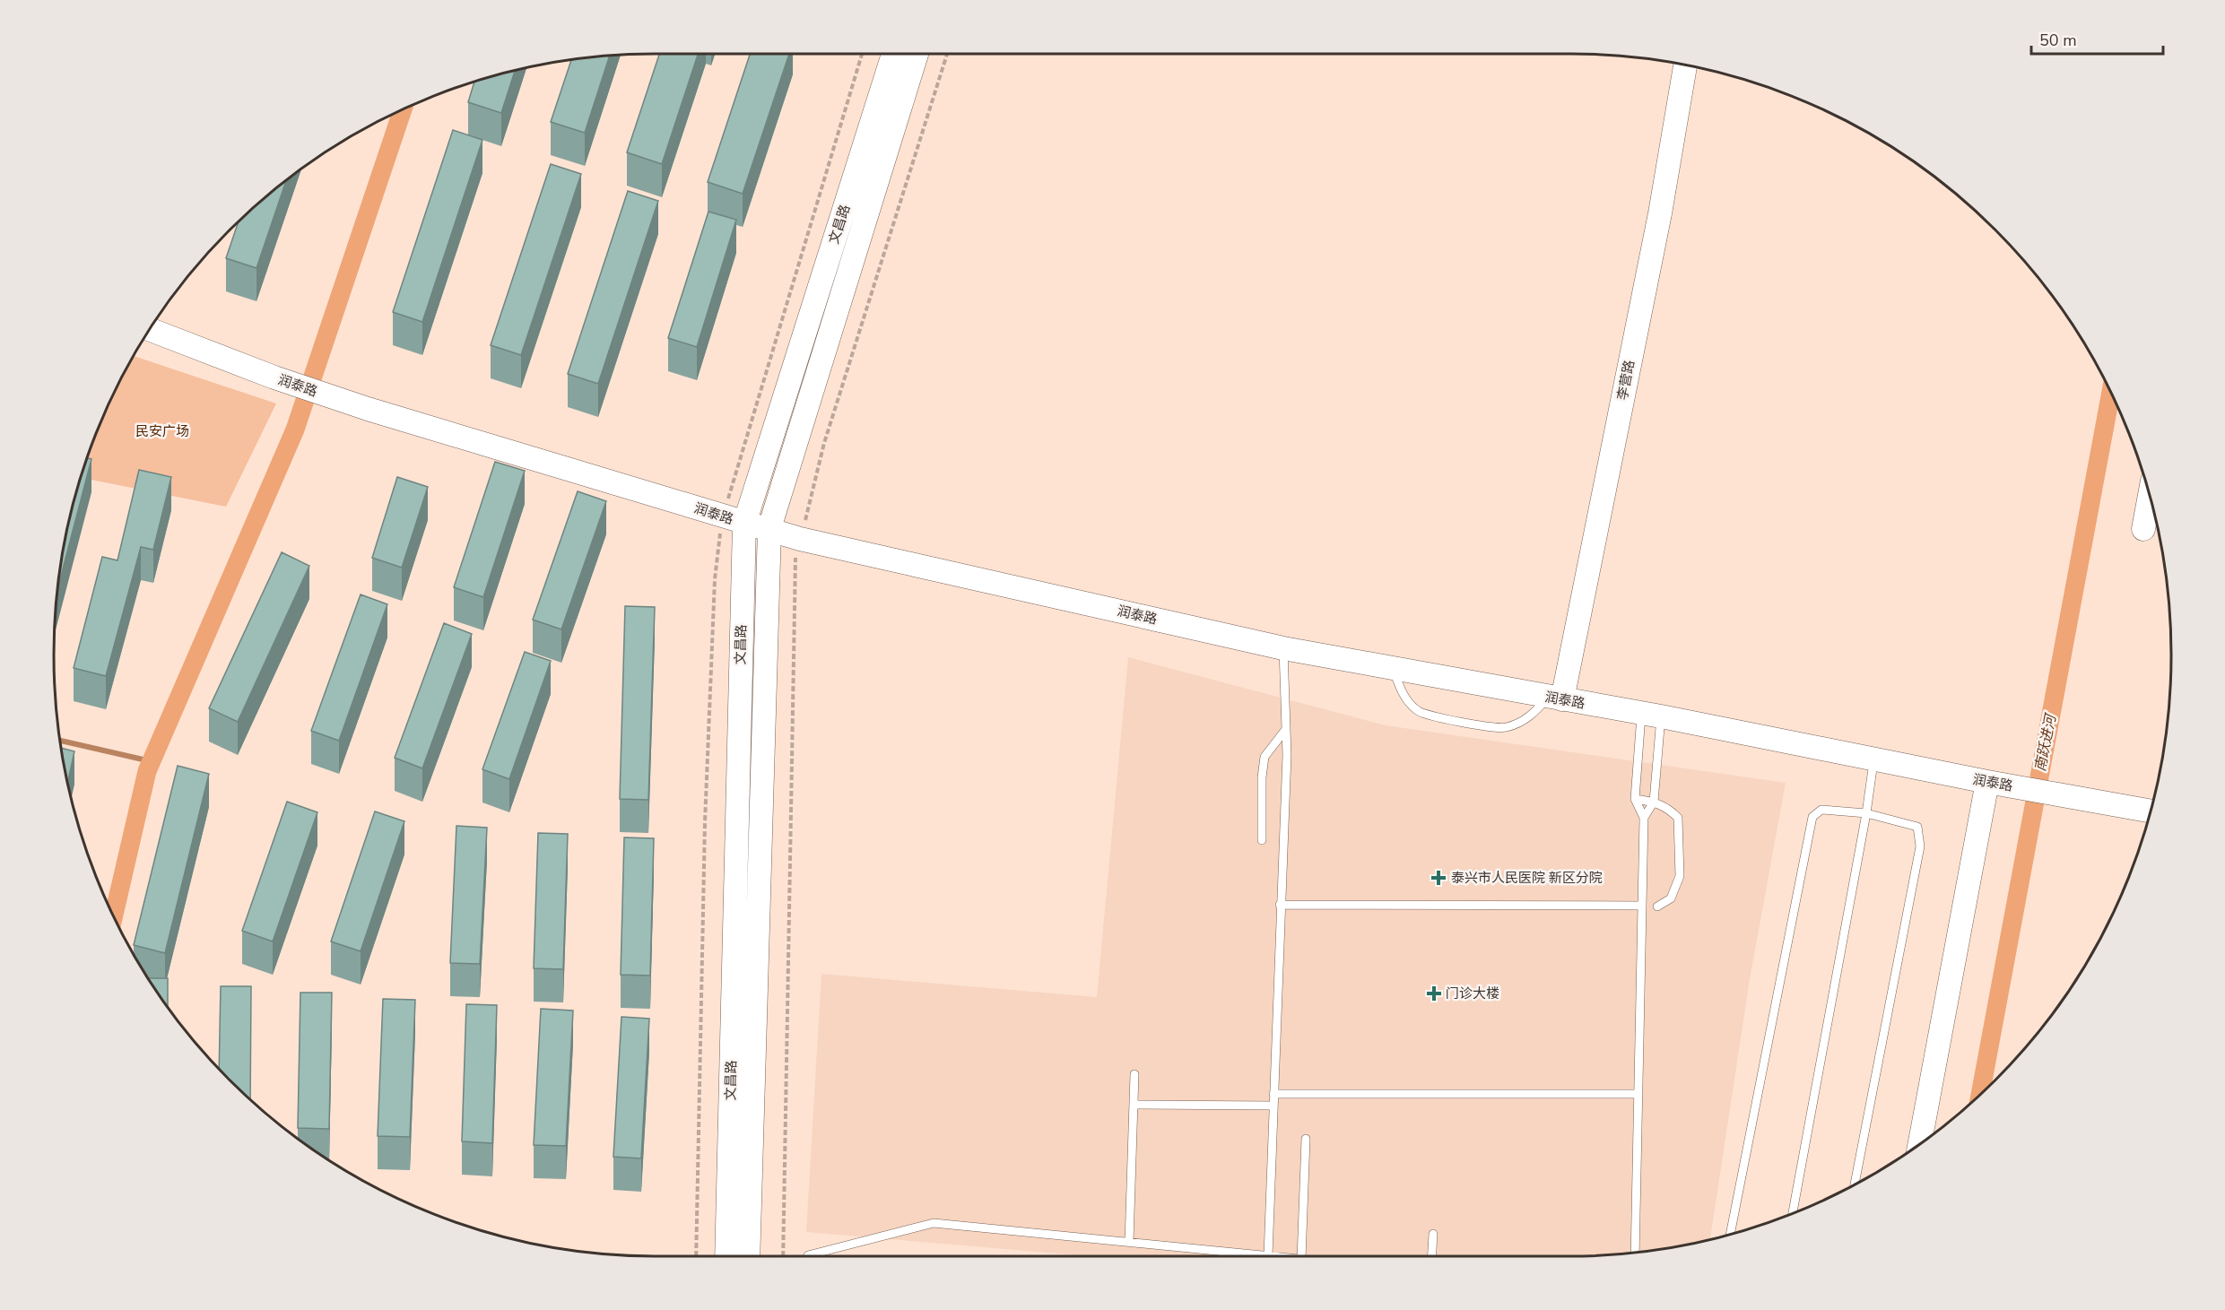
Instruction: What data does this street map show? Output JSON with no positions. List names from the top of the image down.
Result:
{
  "streets": {
    "street": ["文昌路", "李营路", "润泰路"]
  },
  "crossings": [
    ["文昌路", "润泰路"],
    ["李营路", "润泰路"]
  ],
  "water": ["南跃进河"],
  "parks": ["民安广场"],
  "places": {
    "health": ["泰兴市人民医院 新区分院", "门诊大楼"]
  },
  "scale_bar": "50 m"
}
